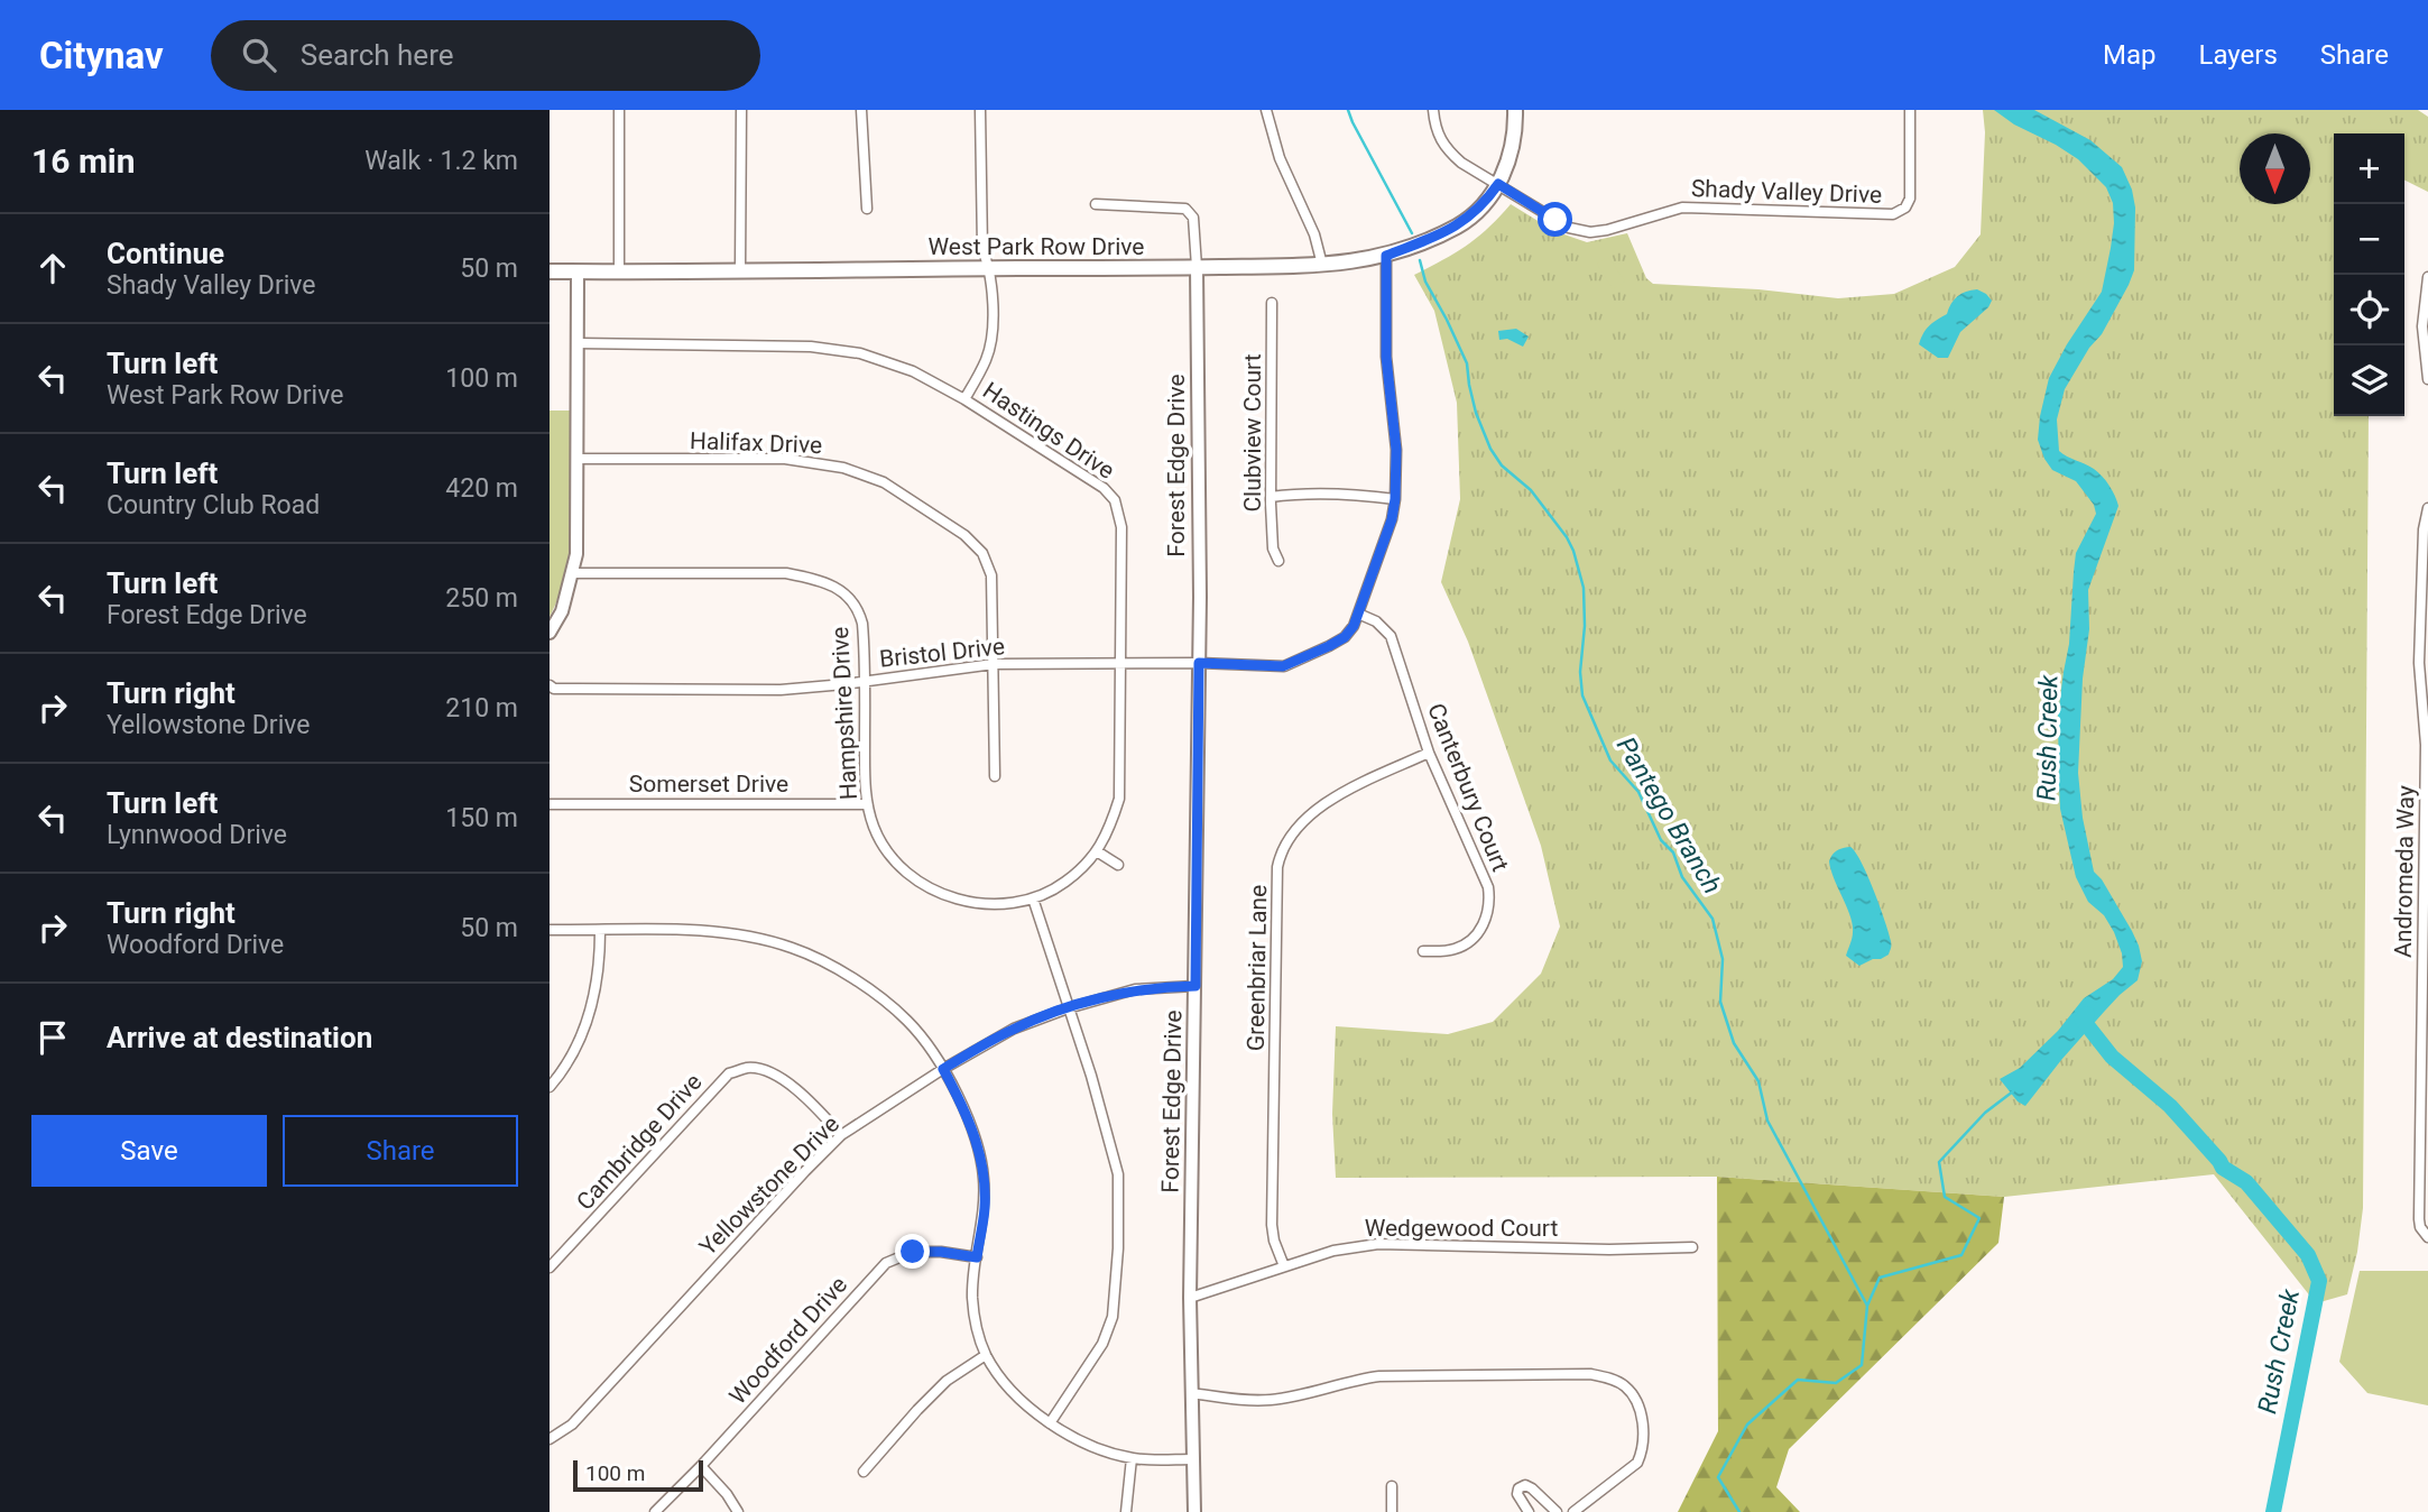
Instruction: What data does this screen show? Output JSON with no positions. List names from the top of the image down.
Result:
{
  "streets": {
    "main road": ["West Park Row Drive"],
    "street": [
      "Shady Valley Drive",
      "Hastings Drive",
      "Clubview Court",
      "Halifax Drive",
      "Forest Edge Drive",
      "Bristol Drive",
      "Hampshire Drive",
      "Somerset Drive",
      "Canterbury Court",
      "Andromeda Way",
      "Greenbriar Lane",
      "Cambridge Drive",
      "Yellowstone Drive",
      "Wedgewood Court",
      "Woodford Drive"
    ]
  },
  "crossings": [
    ["Shady Valley Drive", "West Park Row Drive"],
    ["West Park Row Drive", "Forest Edge Drive"],
    ["West Park Row Drive", "Bristol Drive"],
    ["Hastings Drive", "Halifax Drive"],
    ["Hastings Drive", "Bristol Drive"],
    ["Hastings Drive", "Hampshire Drive"],
    ["Hastings Drive", "Somerset Drive"],
    ["Halifax Drive", "Bristol Drive"],
    ["Halifax Drive", "Hampshire Drive"],
    ["Halifax Drive", "Somerset Drive"],
    ["Forest Edge Drive", "Bristol Drive"],
    ["Forest Edge Drive", "Yellowstone Drive"],
    ["Forest Edge Drive", "Wedgewood Court"],
    ["Bristol Drive", "Hampshire Drive"],
    ["Bristol Drive", "Somerset Drive"],
    ["Bristol Drive", "Canterbury Court"],
    ["Hampshire Drive", "Somerset Drive"],
    ["Canterbury Court", "Greenbriar Lane"],
    ["Greenbriar Lane", "Wedgewood Court"],
    ["Cambridge Drive", "Yellowstone Drive"]
  ],
  "water": ["Rush Creek", "Pantego Branch"],
  "scale_bar": "100 m",
  "north": "bottom",
  "page": {
    "header": "Citynav",
    "search": "Search here",
    "nav": ["Map", "Layers", "Share"],
    "heading": ["16 min", "Walk · 1.2 km"],
    "map_buttons": ["+", "−"],
    "list": [
      ["Continue", "Shady Valley Drive", "50 m"],
      ["Turn left", "West Park Row Drive", "100 m"],
      ["Turn left", "Country Club Road", "420 m"],
      ["Turn left", "Forest Edge Drive", "250 m"],
      ["Turn right", "Yellowstone Drive", "210 m"],
      ["Turn left", "Lynnwood Drive", "150 m"],
      ["Turn right", "Woodford Drive", "50 m"],
      "Arrive at destination"
    ],
    "buttons": ["Save", "Share"],
    "scale": "100 m"
  }
}
